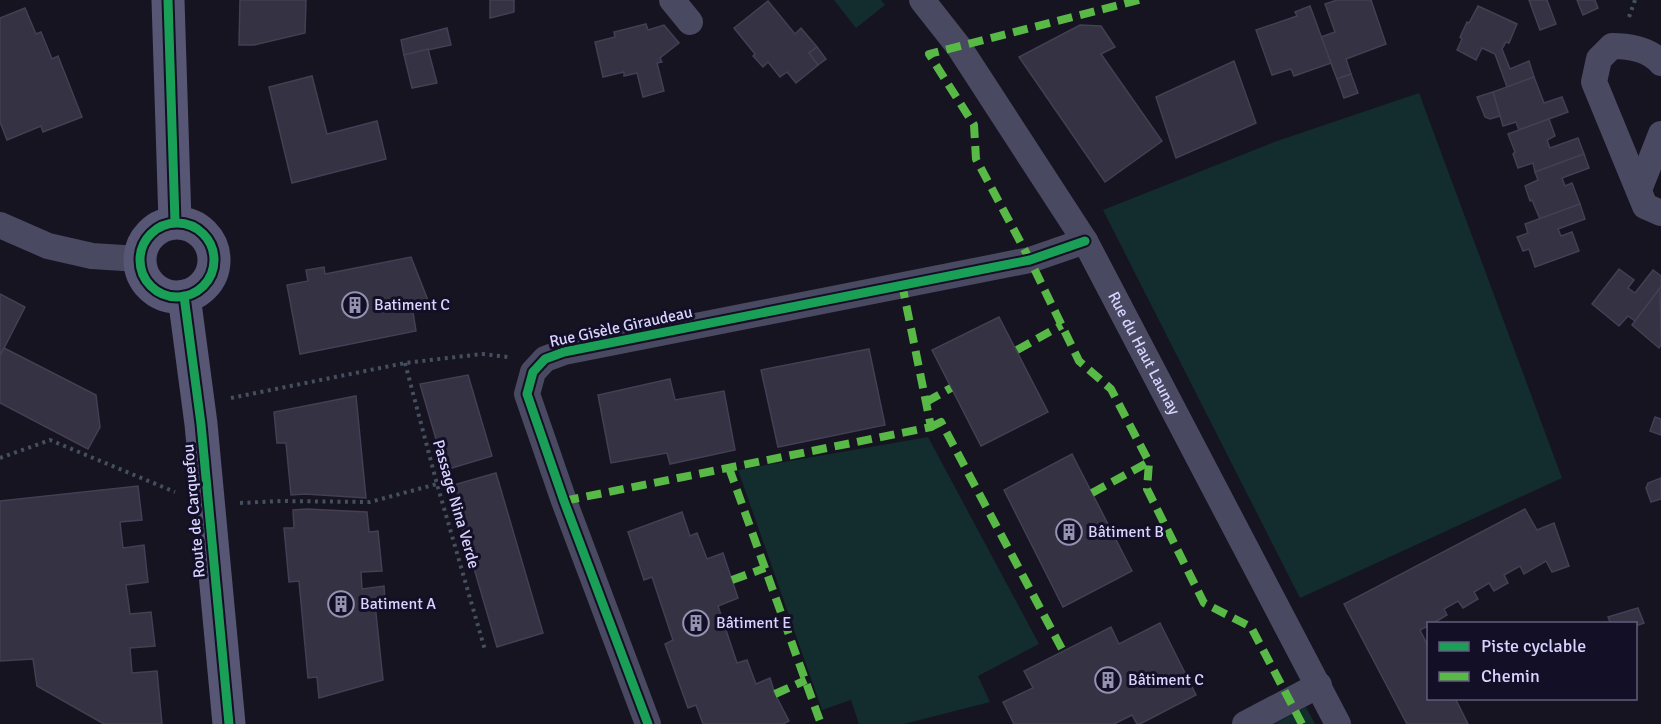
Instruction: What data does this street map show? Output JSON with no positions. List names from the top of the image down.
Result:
{
  "streets": {
    "main road": ["Route de Carquefou"],
    "street": ["Rue Gisèle Giraudeau", "Rue du Haut Launay"],
    "path": ["Passage Nina Verde"]
  },
  "crossings": [
    ["Rue Gisèle Giraudeau", "Rue du Haut Launay"]
  ],
  "places": {
    "building": [
      "Batiment C",
      "Bâtiment B",
      "Batiment A",
      "Bâtiment E",
      "Bâtiment C"
    ]
  },
  "legend": ["Piste cyclable", "Chemin"]
}
